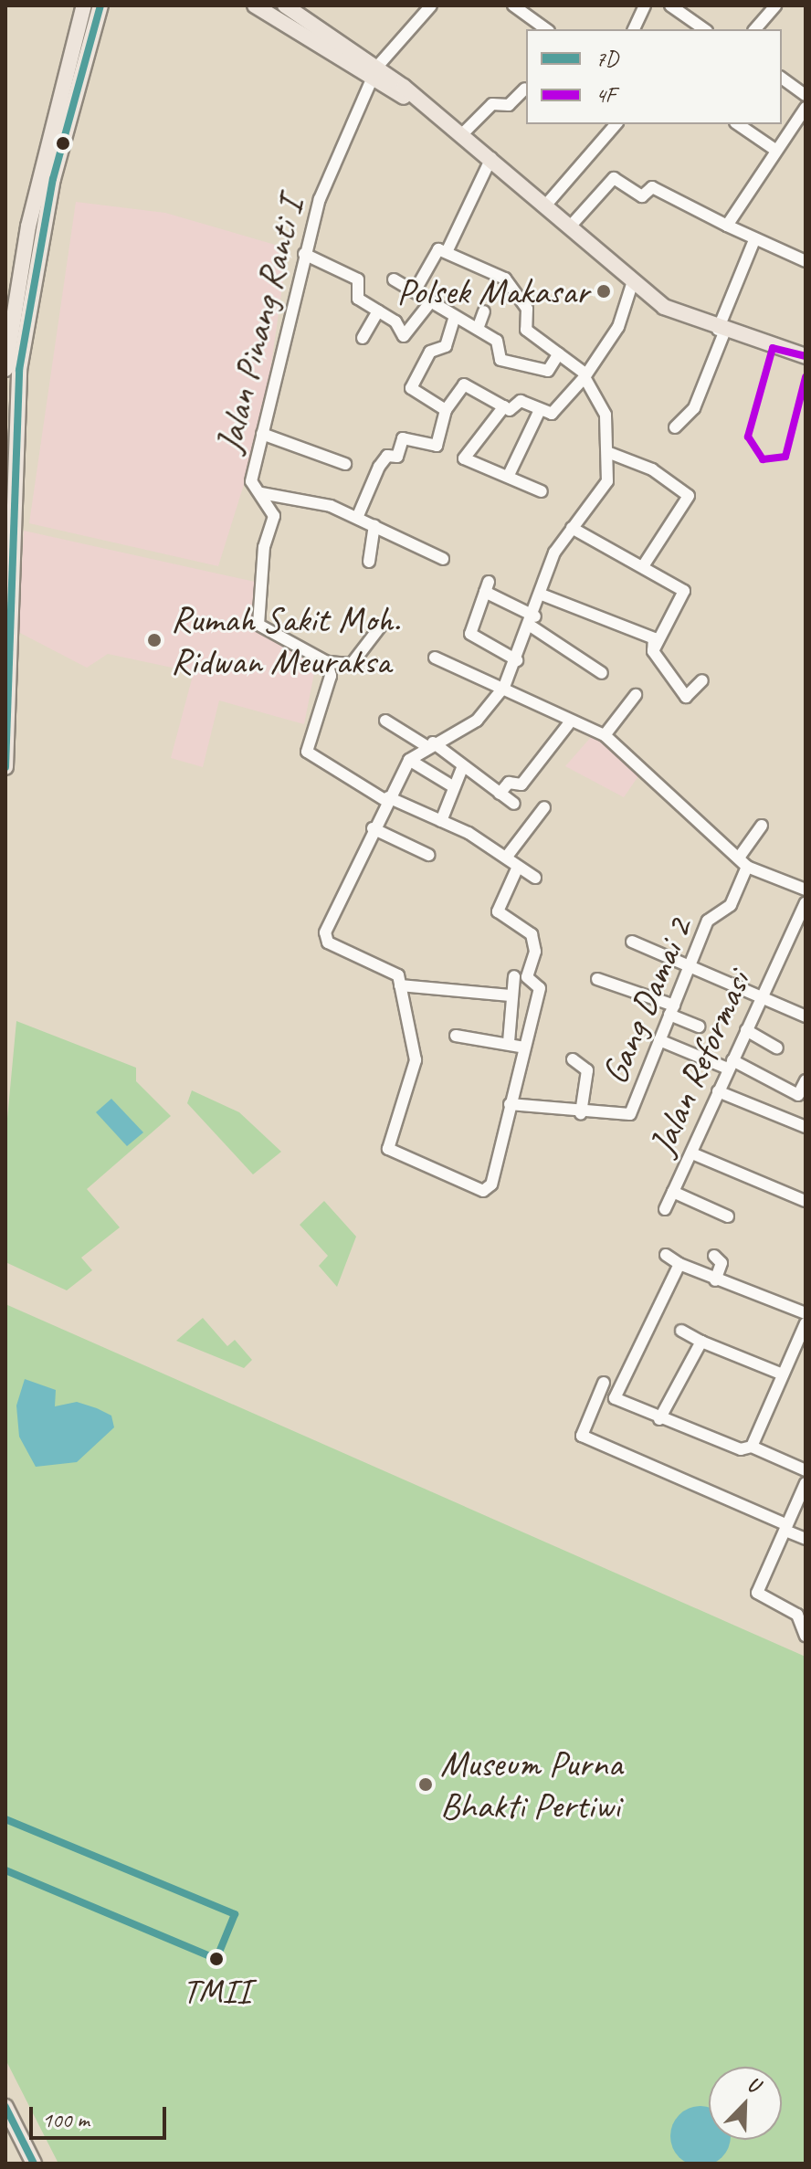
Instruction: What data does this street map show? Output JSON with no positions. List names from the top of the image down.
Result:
{
  "streets": {
    "street": ["Jalan Pinang Ranti I", "Gang Damai 2", "Jalan Reformasi"]
  },
  "places": [
    "Polsek Makasar",
    "Rumah Sakit Moh. Ridwan Meuraksa",
    "Museum Purna Bhakti Pertiwi",
    "TMII"
  ],
  "lines": ["transit line 7D", "transit line 4F"],
  "legend": ["7D", "4F"],
  "scale_bar": "100 m",
  "north": "top right"
}
